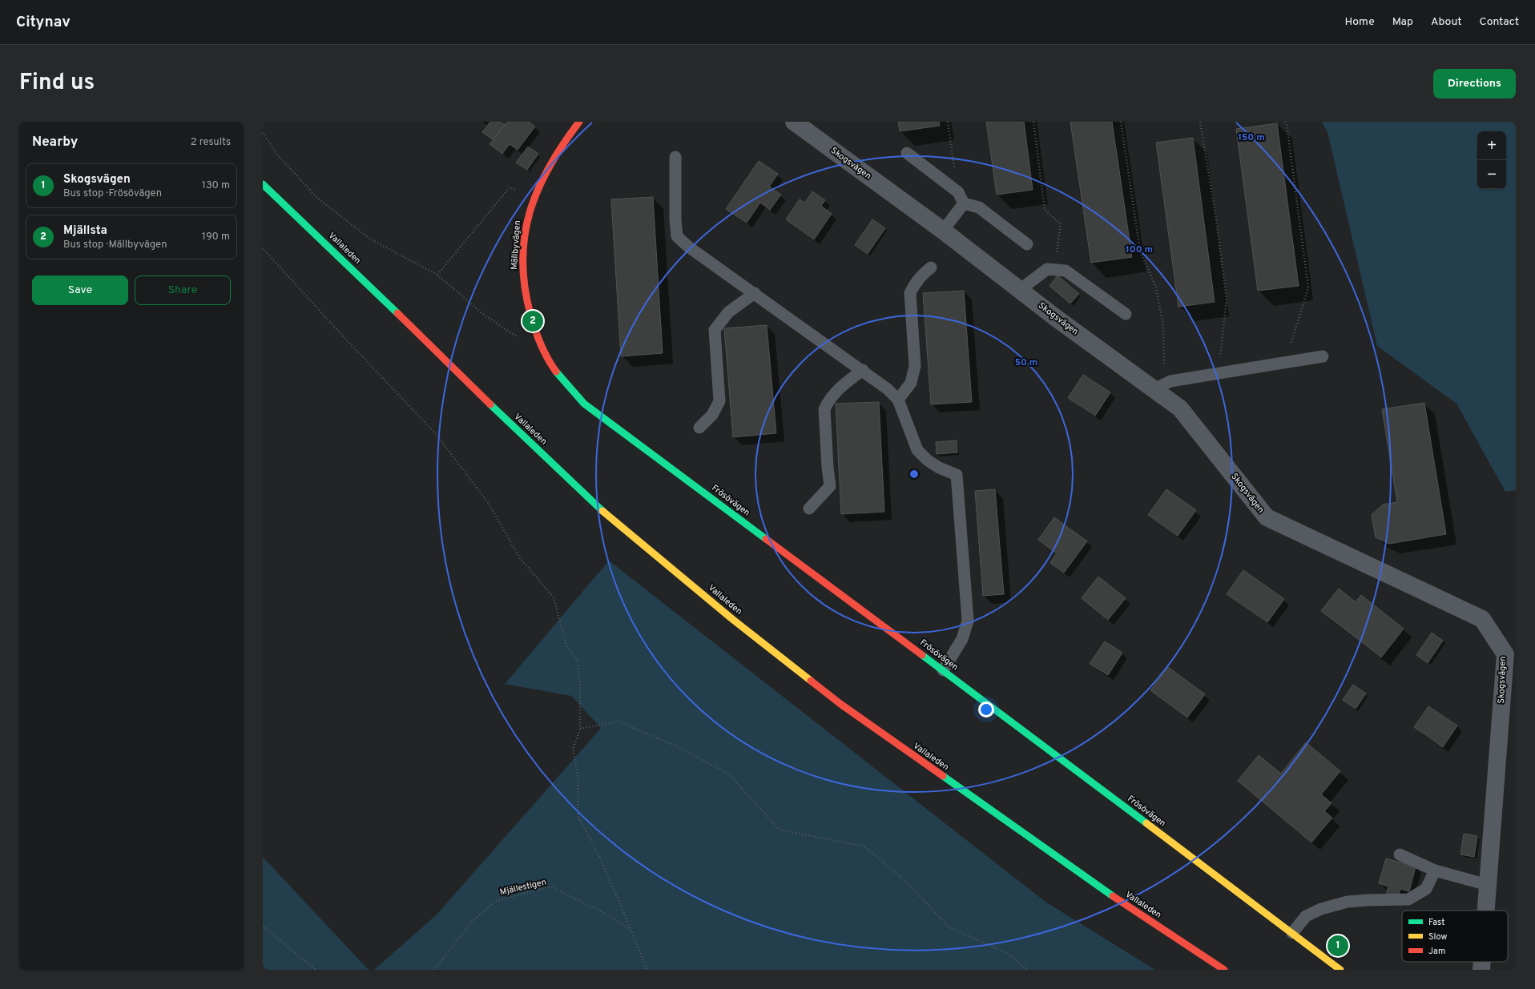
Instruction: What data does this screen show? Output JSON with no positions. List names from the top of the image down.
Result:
{
  "streets": {
    "street": [
      "Skogsvägen",
      "Mällbyvägen",
      "Vallaleden",
      "Frösövägen"
    ],
    "path": ["Mjällestigen"]
  },
  "crossings": [
    ["Mällbyvägen", "Frösövägen"]
  ],
  "legend": ["Fast", "Slow", "Jam"],
  "page": {
    "header": "Citynav",
    "nav": [
      "Home",
      "Map",
      "About",
      "Contact"
    ],
    "title": "Find us",
    "buttons": [
      "Directions",
      ["Save", "Share"]
    ],
    "heading": ["Nearby", "2 results"],
    "map_buttons": ["+", "−"],
    "list": [
      {
        "mark": "1",
        "name": "Skogsvägen",
        "note": "Bus stop · Frösövägen",
        "value": "130 m"
      },
      {
        "mark": "2",
        "name": "Mjällsta",
        "note": "Bus stop · Mällbyvägen",
        "value": "190 m"
      }
    ],
    "pins": ["2", "1"]
  },
  "rings": ["150 m", "100 m", "50 m"]
}
